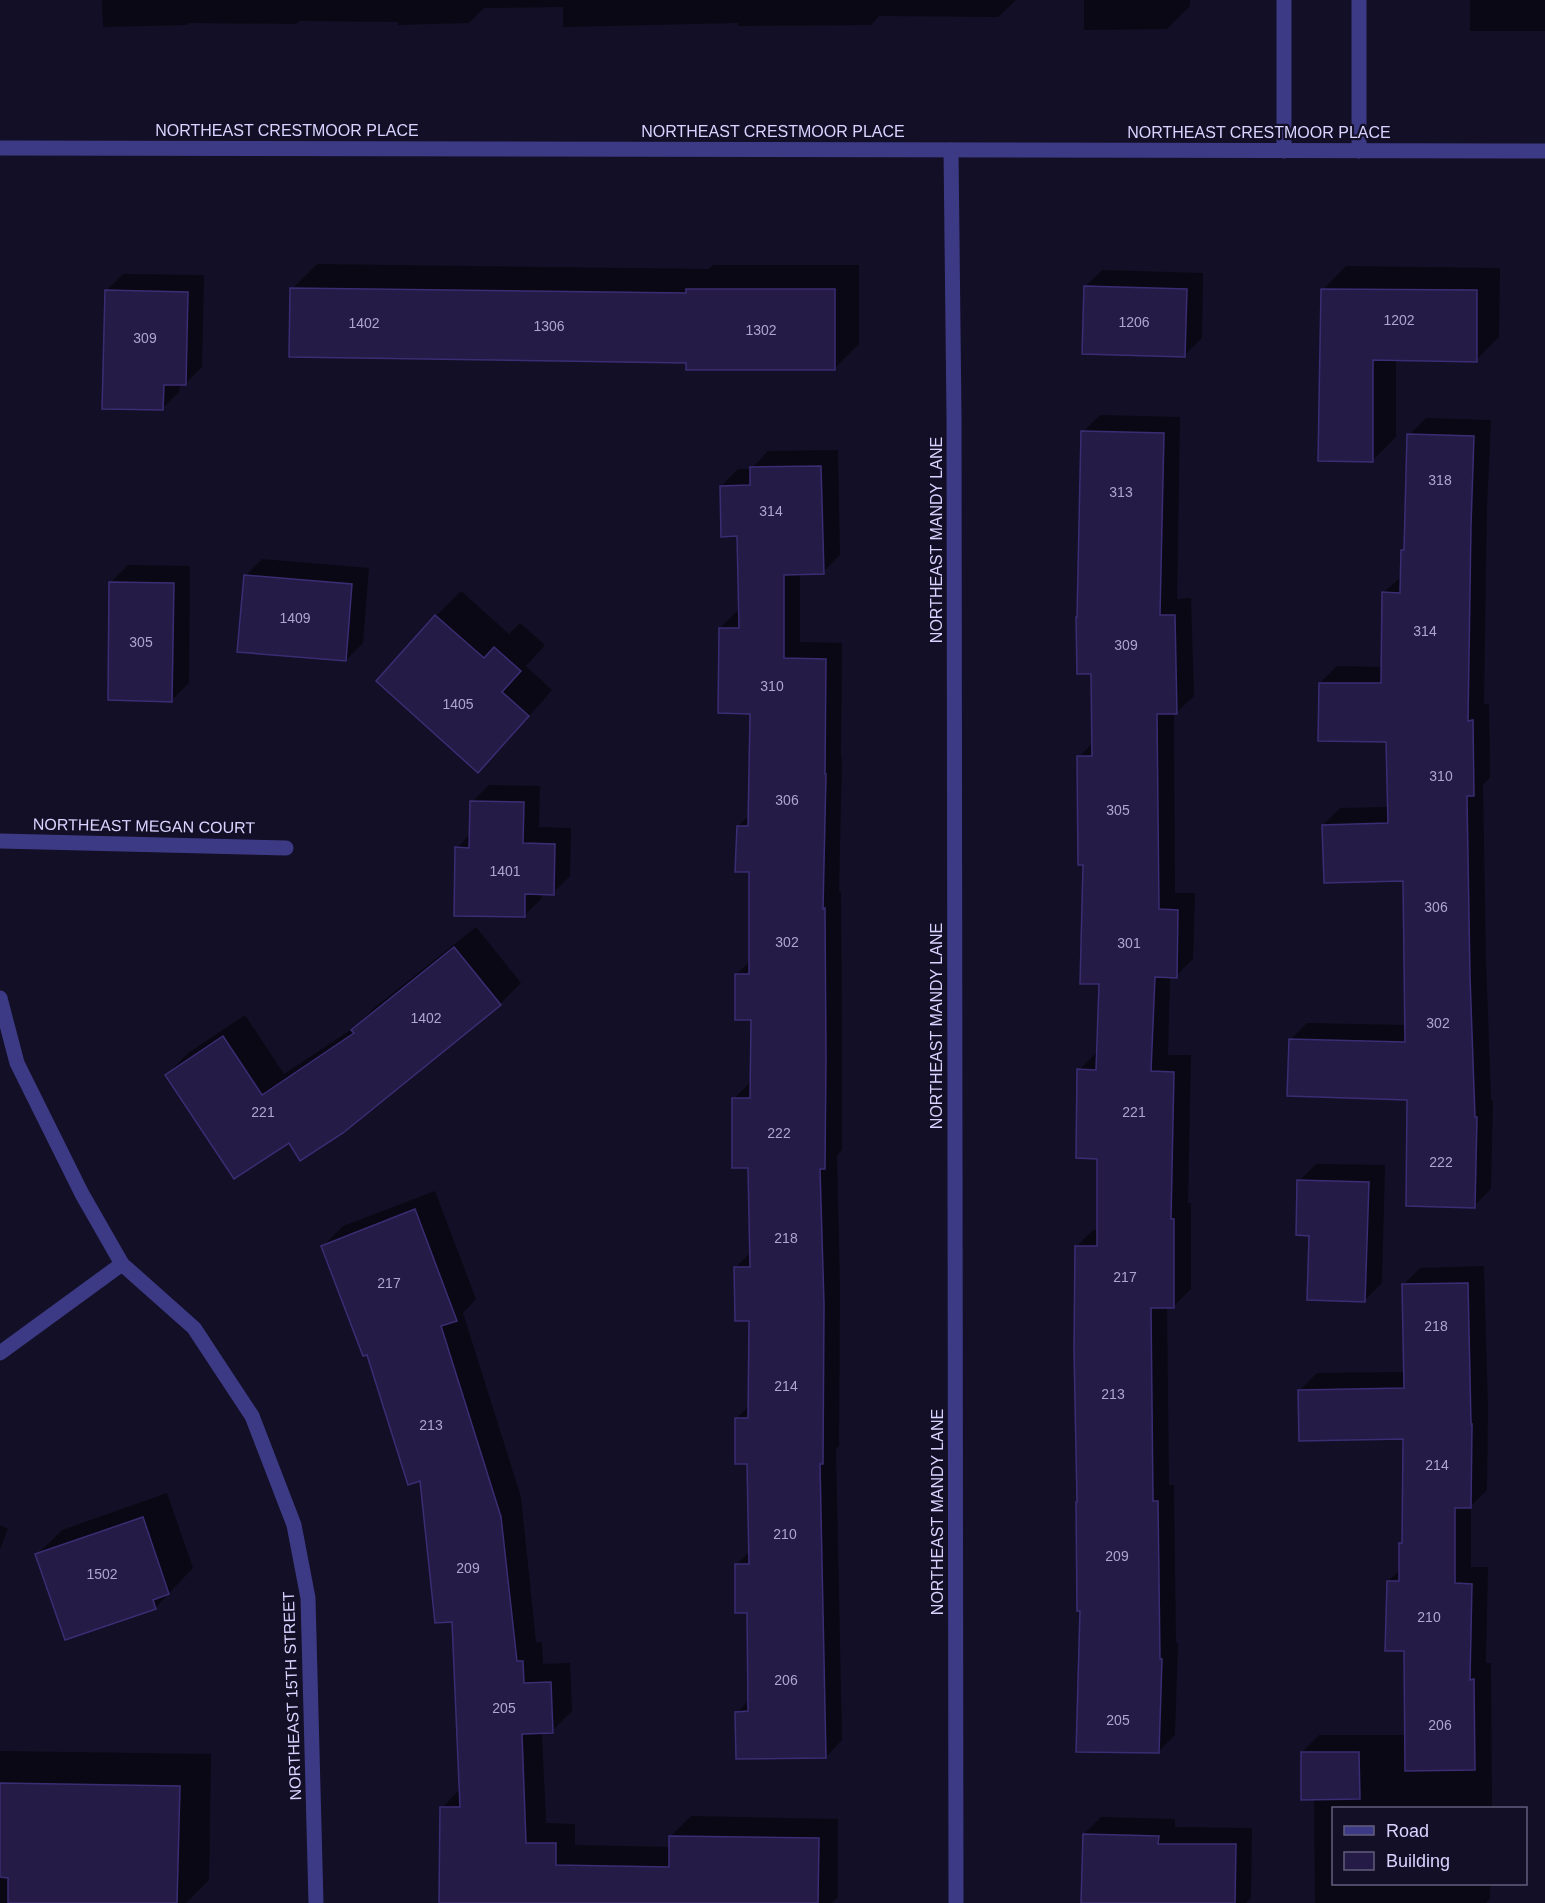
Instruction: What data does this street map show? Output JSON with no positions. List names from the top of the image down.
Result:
{
  "streets": {
    "street": [
      "NORTHEAST CRESTMOOR PLACE",
      "NORTHEAST MANDY LANE",
      "NORTHEAST MEGAN COURT",
      "NORTHEAST 15TH STREET"
    ]
  },
  "crossings": [
    ["NORTHEAST CRESTMOOR PLACE", "NORTHEAST MANDY LANE"]
  ],
  "house_numbers": [
    "1202",
    "1206",
    "1402",
    "1306",
    "1302",
    "309",
    "318",
    "313",
    "314",
    "1409",
    "314",
    "305",
    "309",
    "310",
    "1405",
    "310",
    "306",
    "305",
    "1401",
    "306",
    "302",
    "301",
    "1402",
    "302",
    "221",
    "221",
    "222",
    "222",
    "218",
    "217",
    "217",
    "218",
    "214",
    "213",
    "213",
    "214",
    "210",
    "209",
    "209",
    "1502",
    "210",
    "206",
    "205",
    "205",
    "206"
  ],
  "legend": ["Road", "Building"]
}
